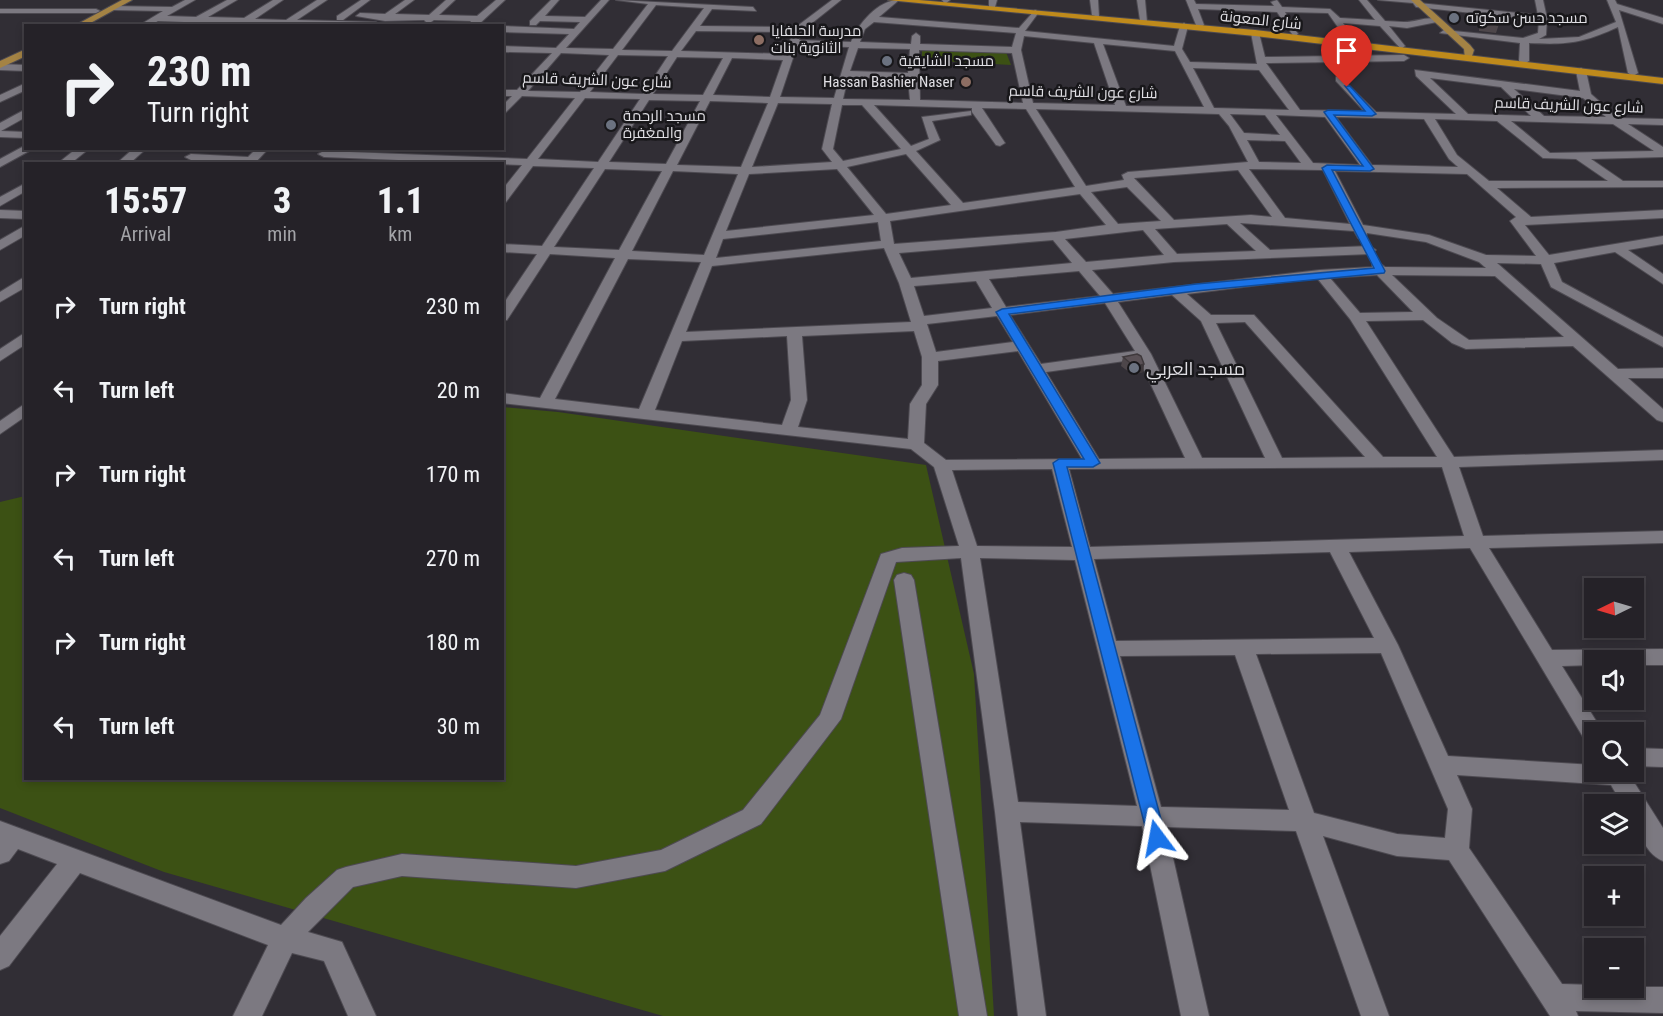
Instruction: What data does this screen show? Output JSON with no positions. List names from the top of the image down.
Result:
{
  "streets": {
    "highway": ["شارع المعونة"],
    "street": ["شارع عون الشريف قاسم"]
  },
  "places": [
    "مسجد حسن سكوته",
    "مدرسة الحلفايا الثانوية بنات",
    "مسجد الشايقية",
    "Hassan Bashier Naser",
    "مسجد الرحمة والمغفرة",
    "مسجد العربي"
  ],
  "north": "left",
  "page": {
    "turn": ["230 m", "Turn right"],
    "eta": [
      "15:57",
      "Arrival",
      "3",
      "min",
      "1.1",
      "km"
    ],
    "list": [
      {
        "name": "Turn right",
        "value": "230 m"
      },
      {
        "name": "Turn left",
        "value": "20 m"
      },
      {
        "name": "Turn right",
        "value": "170 m"
      },
      {
        "name": "Turn left",
        "value": "270 m"
      },
      {
        "name": "Turn right",
        "value": "180 m"
      },
      {
        "name": "Turn left",
        "value": "30 m"
      }
    ],
    "map_buttons": ["+", "−"]
  }
}
